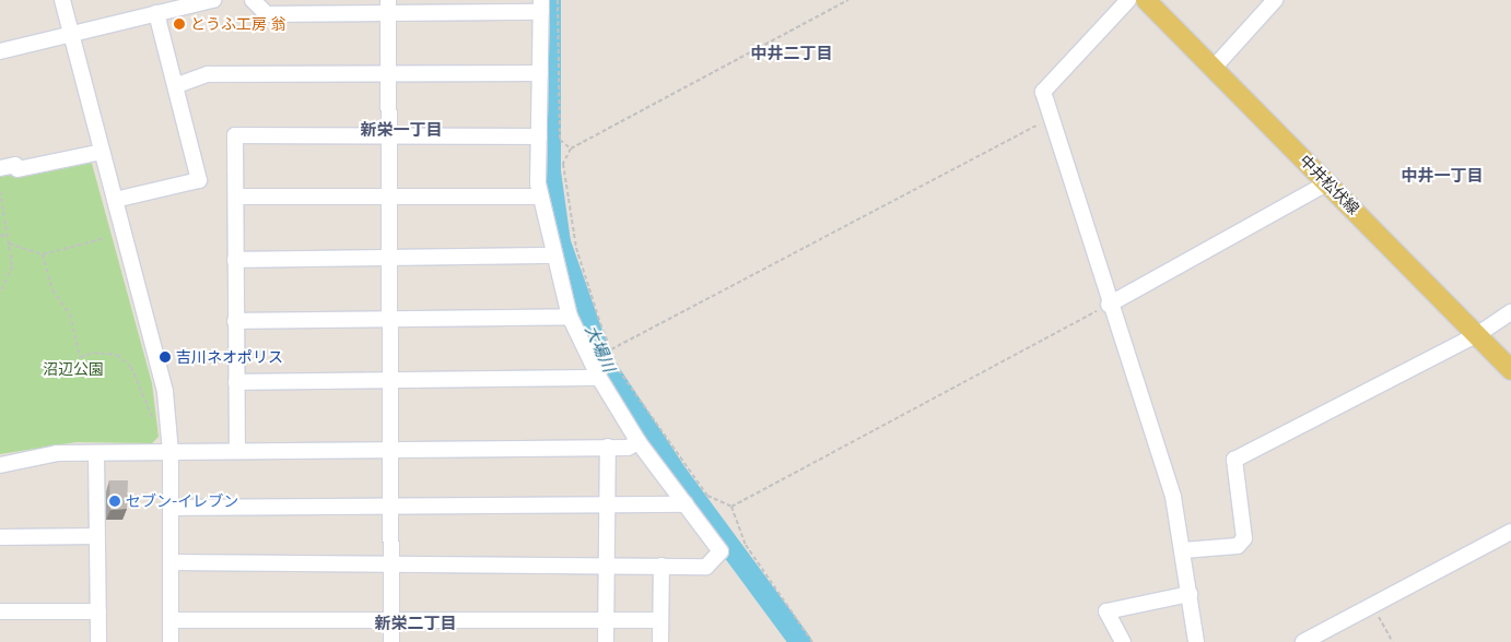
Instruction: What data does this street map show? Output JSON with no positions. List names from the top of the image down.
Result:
{
  "streets": {
    "main road": ["中井松伏線"]
  },
  "districts": [
    "中井二丁目",
    "新栄一丁目",
    "中井一丁目",
    "新栄二丁目"
  ],
  "water": ["大場川"],
  "parks": ["沼辺公園"],
  "places": ["とうふ工房 翁", "吉川ネオポリス", "セブン-イレブン"]
}
